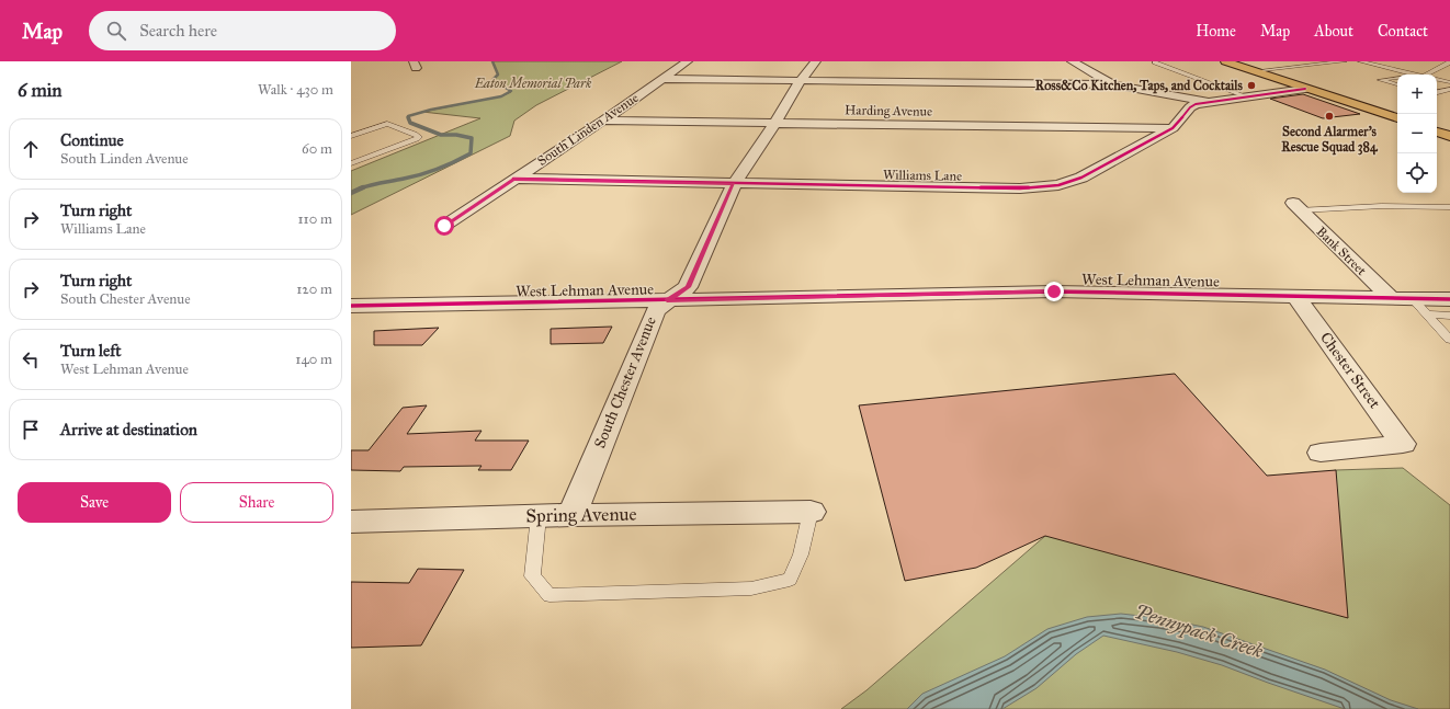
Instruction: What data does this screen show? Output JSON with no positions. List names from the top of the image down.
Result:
{
  "streets": {
    "street": [
      "Harding Avenue",
      "South Linden Avenue",
      "Williams Lane",
      "Bank Street",
      "West Lehman Avenue",
      "Chester Street",
      "South Chester Avenue",
      "Spring Avenue"
    ]
  },
  "crossings": [
    ["Harding Avenue", "South Linden Avenue"],
    ["Harding Avenue", "Williams Lane"],
    ["Harding Avenue", "South Chester Avenue"],
    ["South Linden Avenue", "Williams Lane"],
    ["Williams Lane", "South Chester Avenue"],
    ["Bank Street", "West Lehman Avenue"],
    ["West Lehman Avenue", "Chester Street"],
    ["West Lehman Avenue", "South Chester Avenue"],
    ["South Chester Avenue", "Spring Avenue"]
  ],
  "water": ["Pennypack Creek"],
  "parks": ["Eaton Memorial Park"],
  "places": ["Ross&Co Kitchen, Taps, and Cocktails", "Second Alarmer's Rescue Squad 384"],
  "page": {
    "header": "Map",
    "search": "Search here",
    "nav": [
      "Home",
      "Map",
      "About",
      "Contact"
    ],
    "heading": ["6 min", "Walk · 430 m"],
    "map_buttons": ["+", "−"],
    "list": [
      ["Continue", "South Linden Avenue", "60 m"],
      ["Turn right", "Williams Lane", "110 m"],
      ["Turn right", "South Chester Avenue", "120 m"],
      ["Turn left", "West Lehman Avenue", "140 m"],
      "Arrive at destination"
    ],
    "buttons": ["Save", "Share"]
  }
}
